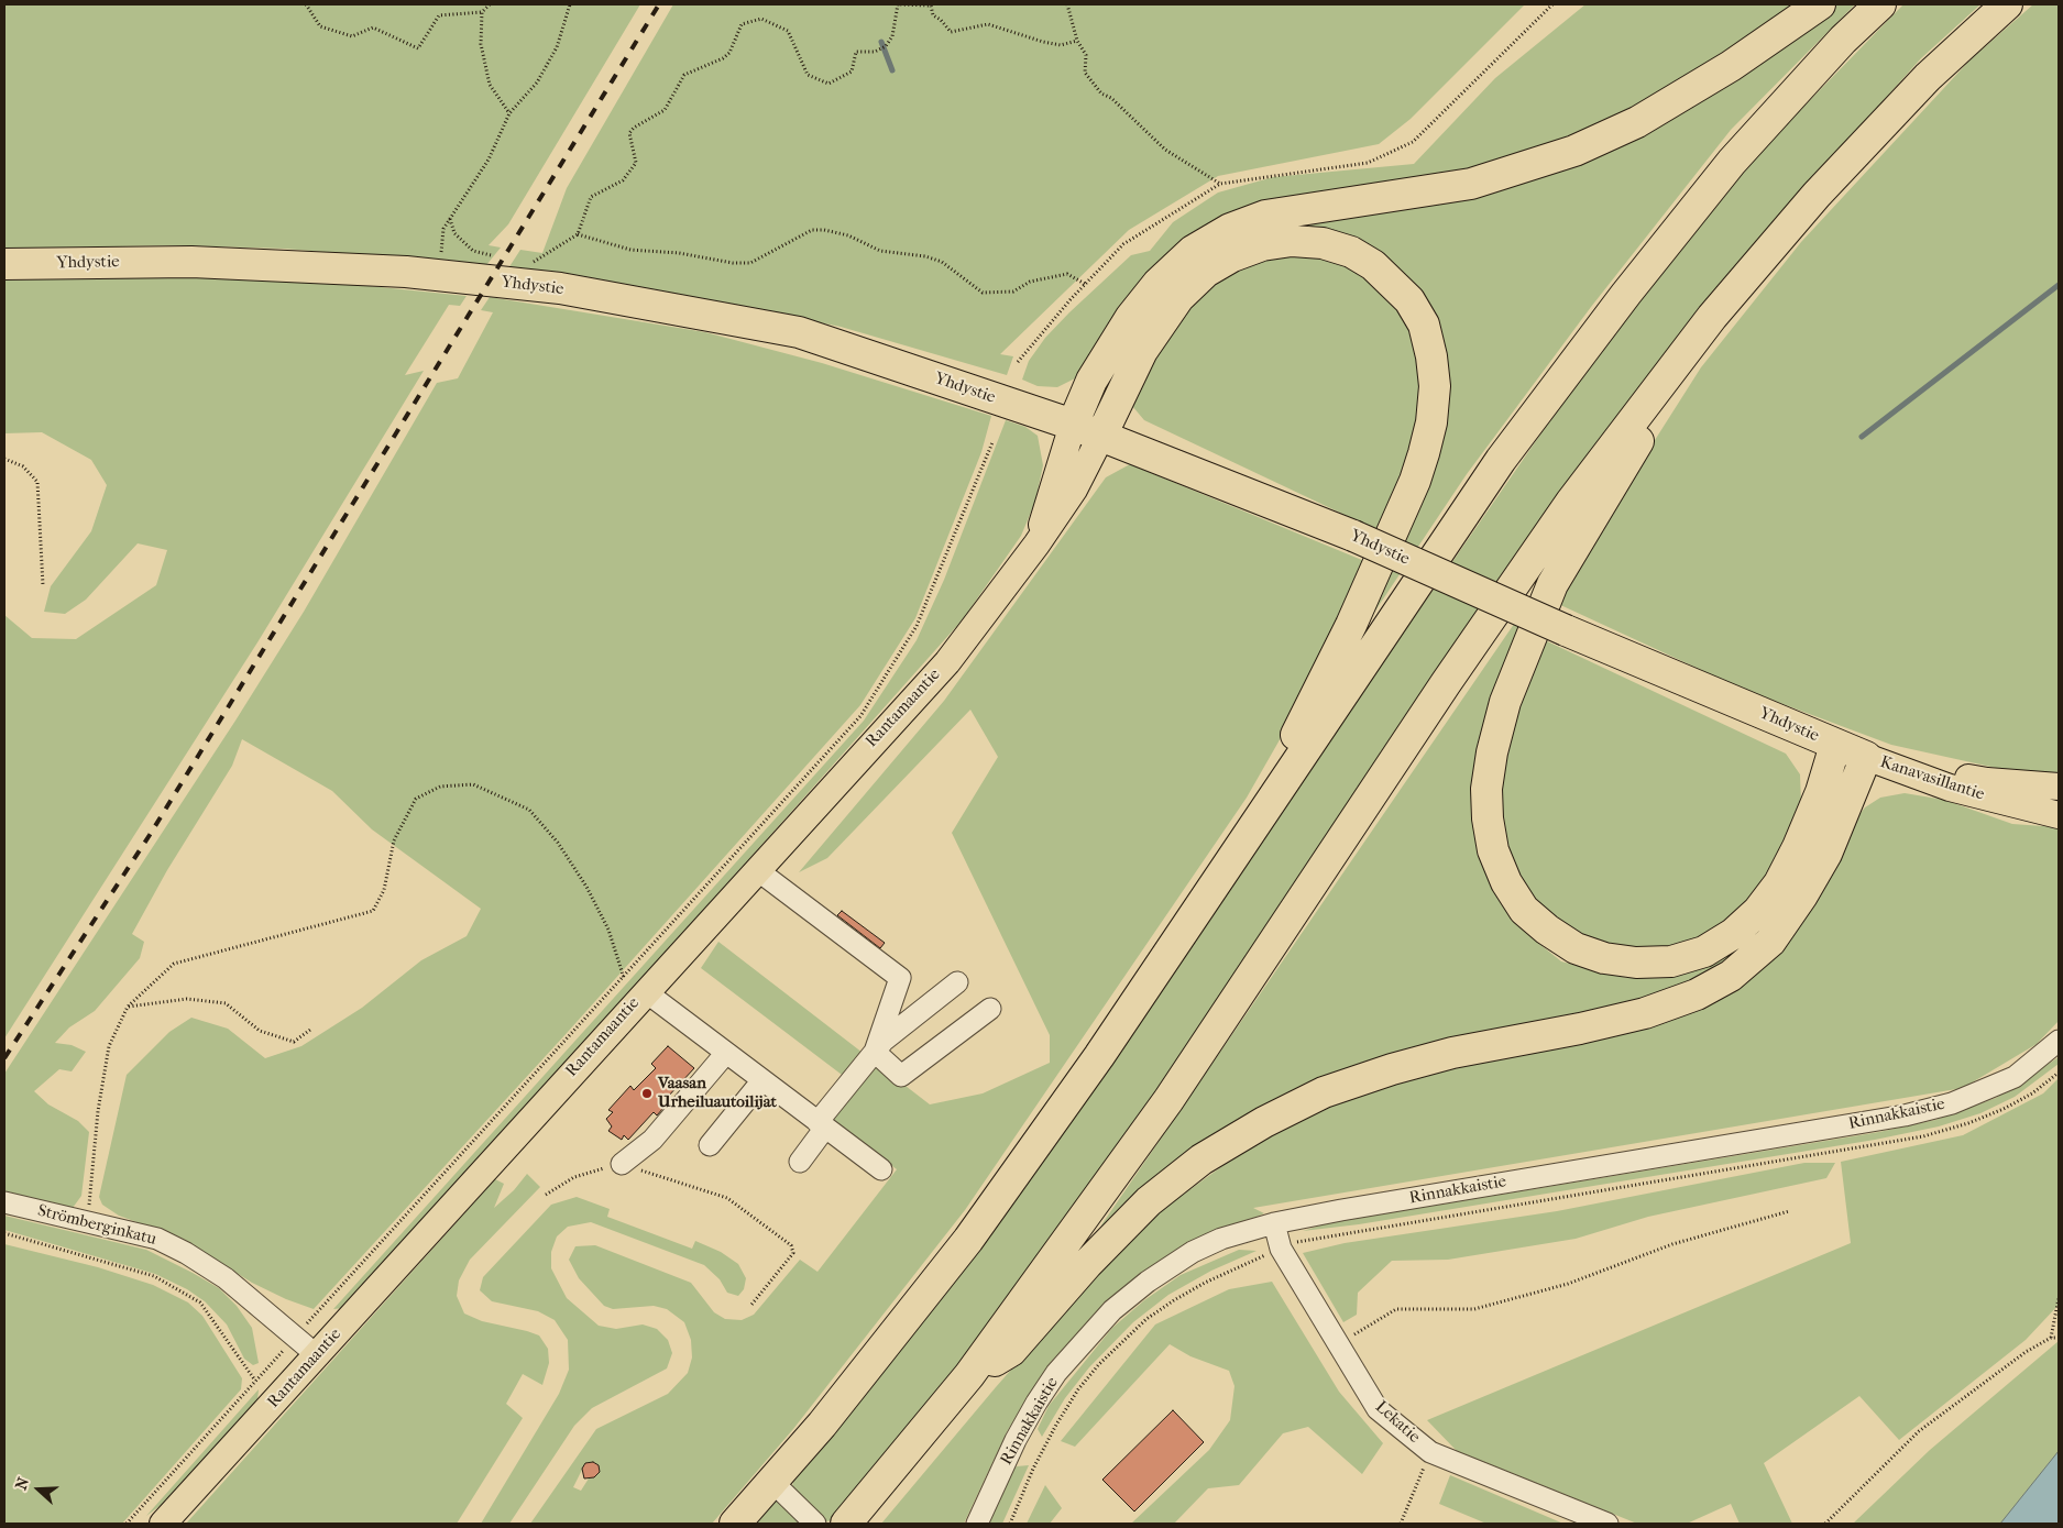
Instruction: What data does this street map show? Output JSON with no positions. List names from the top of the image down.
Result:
{
  "streets": {
    "highway": ["Yhdystie"],
    "main road": ["Rantamaantie", "Kanavasillantie"],
    "street": ["Rinnakkaistie", "Strömberginkatu", "Lekatie"]
  },
  "crossings": [
    ["Yhdystie", "Rantamaantie"],
    ["Yhdystie", "Kanavasillantie"],
    ["Rantamaantie", "Strömberginkatu"],
    ["Rinnakkaistie", "Lekatie"]
  ],
  "places": ["Vaasan Urheiluautoilijat"],
  "north": "left"
}
